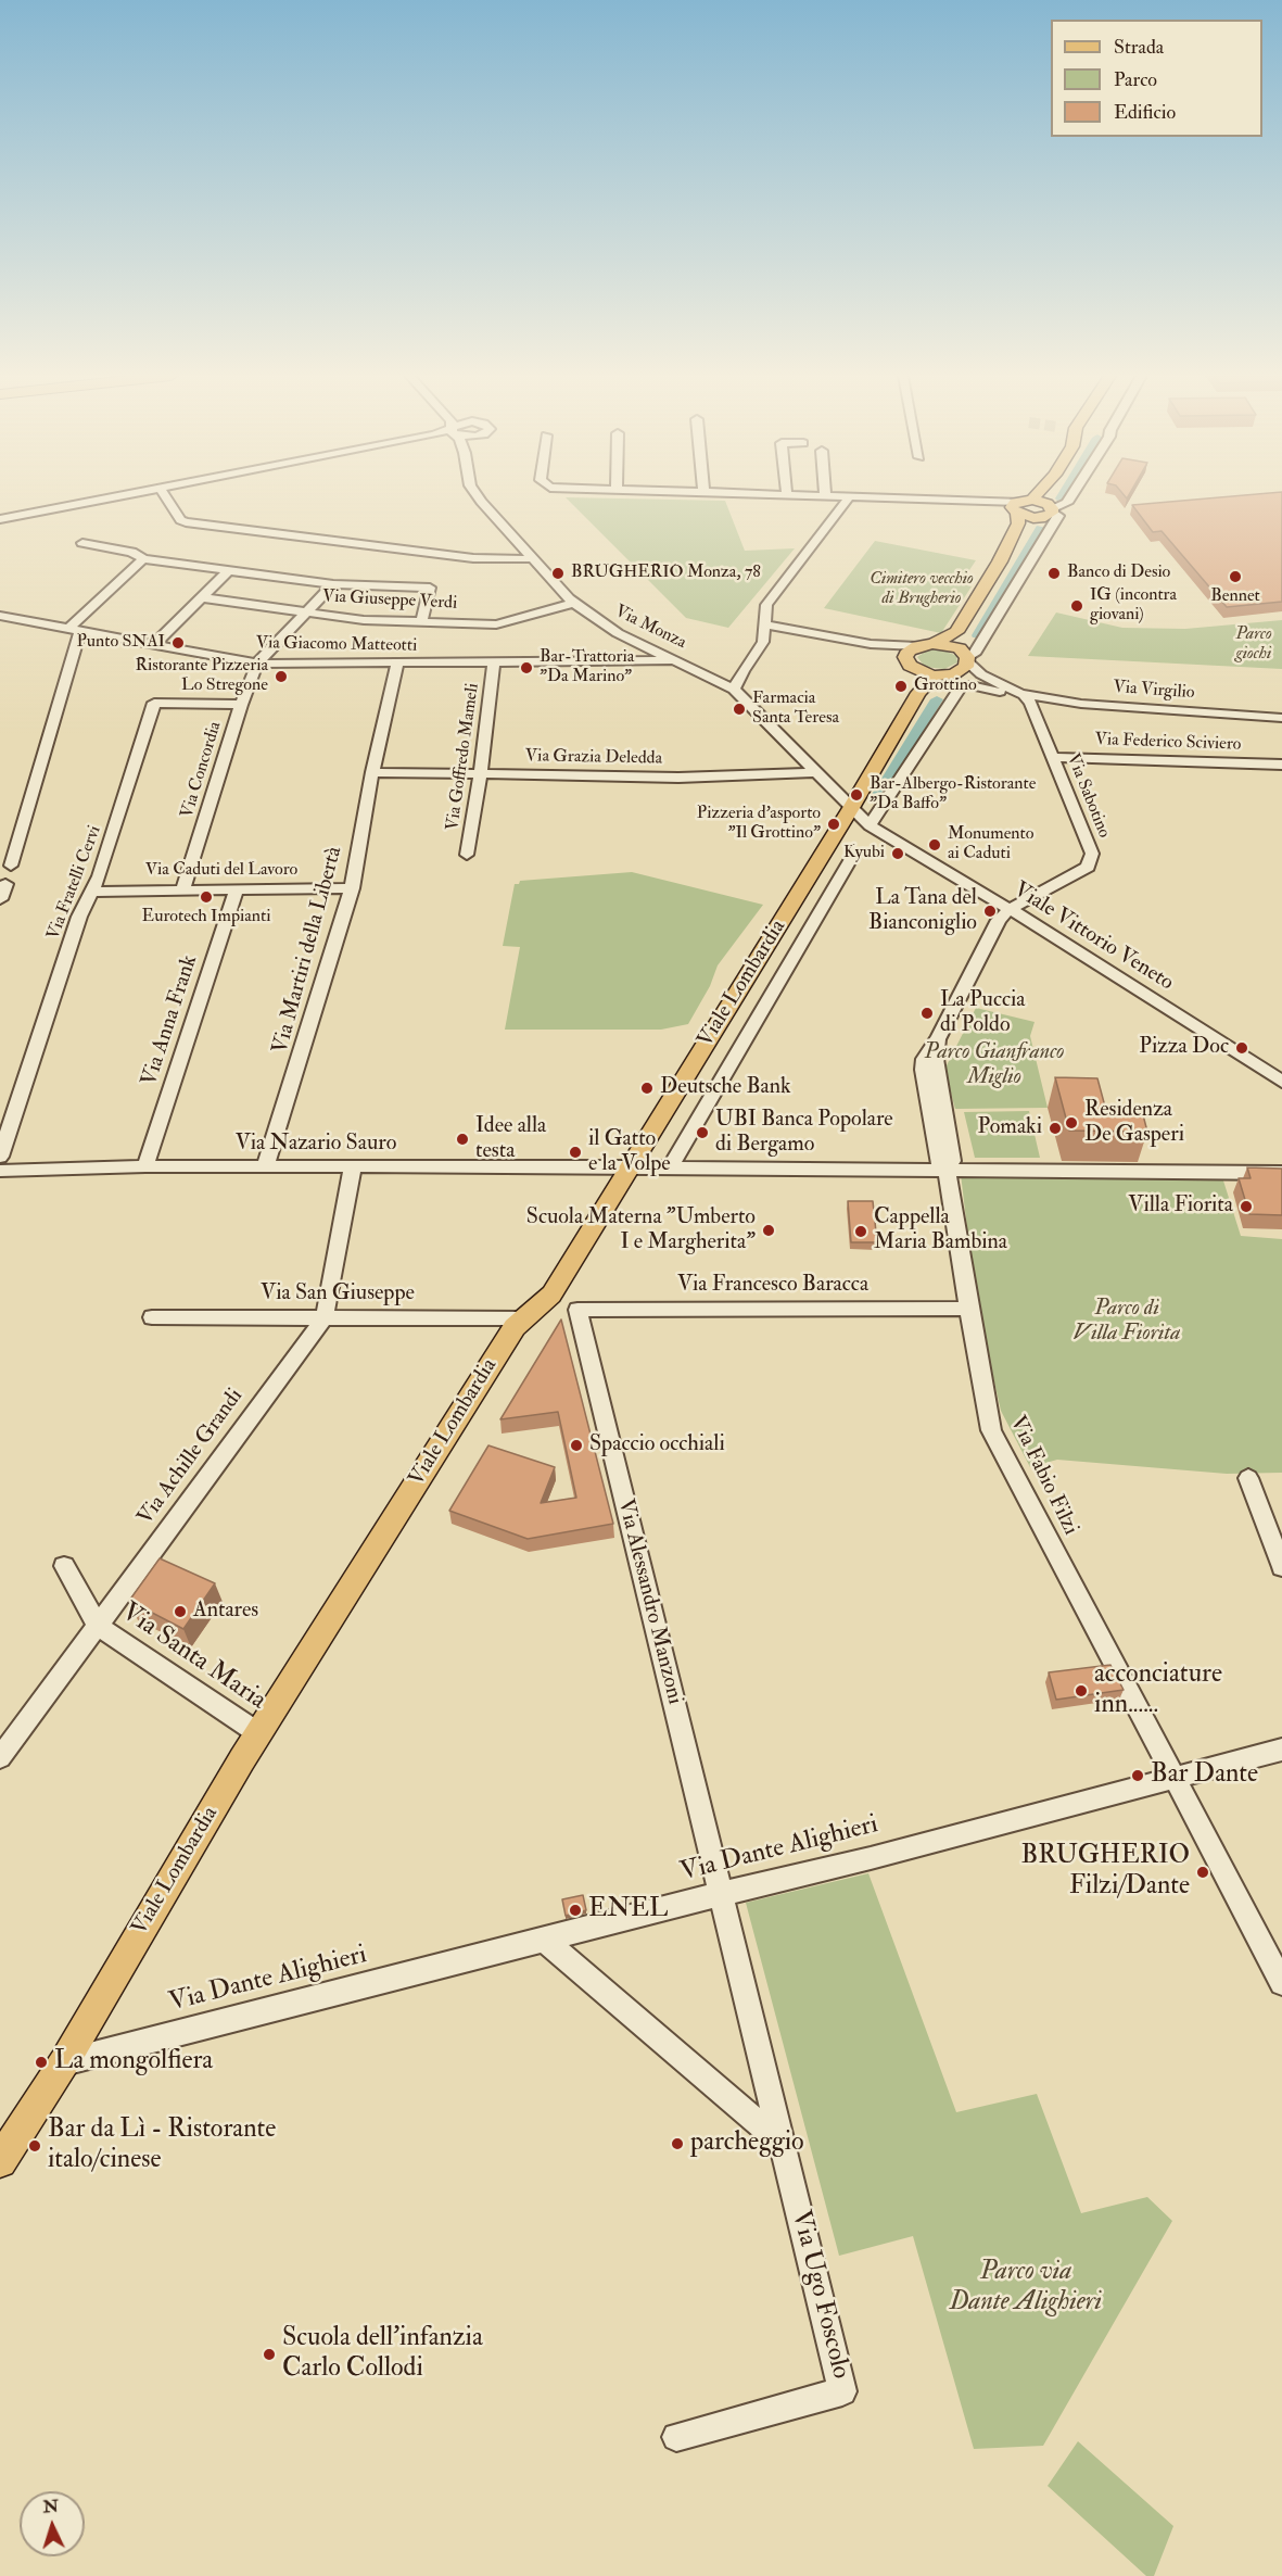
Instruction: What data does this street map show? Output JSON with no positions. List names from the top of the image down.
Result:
{
  "streets": {
    "main road": ["Viale Lombardia"],
    "street": [
      "Via Giuseppe Verdi",
      "Via Monza",
      "Via Giacomo Matteotti",
      "Via Virgilio",
      "Via Federico Sciviero",
      "Via Goffredo Mameli",
      "Via Grazia Deledda",
      "Via Concordia",
      "Via Sabotino",
      "Via Caduti del Lavoro",
      "Via Fratelli Cervi",
      "Viale Vittorio Veneto",
      "Via Martiri della Libertà",
      "Via Anna Frank",
      "Via Nazario Sauro",
      "Via Francesco Baracca",
      "Via San Giuseppe",
      "Via Achille Grandi",
      "Via Fabio Filzi",
      "Via Alessandro Manzoni",
      "Via Santa Maria",
      "Via Dante Alighieri",
      "Via Ugo Foscolo"
    ]
  },
  "crossings": [
    ["Via Giuseppe Verdi", "Via Monza"],
    ["Via Monza", "Via Giacomo Matteotti"],
    ["Via Monza", "Via Grazia Deledda"],
    ["Via Monza", "Viale Vittorio Veneto"],
    ["Via Monza", "Viale Lombardia"],
    ["Via Giacomo Matteotti", "Via Goffredo Mameli"],
    ["Via Giacomo Matteotti", "Via Concordia"],
    ["Via Giacomo Matteotti", "Via Martiri della Libertà"],
    ["Via Virgilio", "Via Sabotino"],
    ["Via Federico Sciviero", "Via Sabotino"],
    ["Via Goffredo Mameli", "Via Grazia Deledda"],
    ["Via Grazia Deledda", "Via Martiri della Libertà"],
    ["Via Concordia", "Via Caduti del Lavoro"],
    ["Via Concordia", "Via Fratelli Cervi"],
    ["Via Sabotino", "Viale Vittorio Veneto"],
    ["Via Sabotino", "Via Fabio Filzi"],
    ["Via Caduti del Lavoro", "Via Fratelli Cervi"],
    ["Via Caduti del Lavoro", "Via Martiri della Libertà"],
    ["Via Caduti del Lavoro", "Via Anna Frank"],
    ["Viale Vittorio Veneto", "Viale Lombardia"],
    ["Viale Vittorio Veneto", "Via Fabio Filzi"],
    ["Via Martiri della Libertà", "Via Nazario Sauro"],
    ["Viale Lombardia", "Via Nazario Sauro"],
    ["Viale Lombardia", "Via San Giuseppe"],
    ["Viale Lombardia", "Via Santa Maria"],
    ["Viale Lombardia", "Via Dante Alighieri"],
    ["Via Anna Frank", "Via Nazario Sauro"],
    ["Via Nazario Sauro", "Via Fabio Filzi"],
    ["Via Francesco Baracca", "Via Fabio Filzi"],
    ["Via Francesco Baracca", "Via Alessandro Manzoni"],
    ["Via San Giuseppe", "Via Achille Grandi"],
    ["Via Achille Grandi", "Via Santa Maria"],
    ["Via Fabio Filzi", "Via Dante Alighieri"],
    ["Via Alessandro Manzoni", "Via Dante Alighieri"],
    ["Via Alessandro Manzoni", "Via Ugo Foscolo"],
    ["Via Dante Alighieri", "Via Ugo Foscolo"]
  ],
  "parks": [
    "Cimitero vecchio di Brugherio",
    "Parco giochi",
    "Parco Gianfranco Miglio",
    "Parco di Villa Fiorita",
    "Parco via Dante Alighieri"
  ],
  "places": [
    "BRUGHERIO Monza, 78",
    "Banco di Desio",
    "Bennet",
    "IG (incontra giovani)",
    "Punto SNAI",
    "Bar-Trattoria \"Da Marino\"",
    "Ristorante Pizzeria Lo Stregone",
    "Grottino",
    "Farmacia Santa Teresa",
    "Bar-Albergo-Ristorante \"Da Baffo\"",
    "Pizzeria d'asporto \"Il Grottino\"",
    "Monumento ai Caduti",
    "Kyubi",
    "Eurotech Impianti",
    "La Tana del Bianconiglio",
    "La Puccia di Poldo",
    "Pizza Doc",
    "Deutsche Bank",
    "Residenza De Gasperi",
    "Pomaki",
    "UBI Banca Popolare di Bergamo",
    "Idee alla testa",
    "il Gatto e la Volpe",
    "Villa Fiorita",
    "Scuola Materna \"Umberto I e Margherita\"",
    "Cappella Maria Bambina",
    "Spaccio occhiali",
    "Antares",
    "acconciature inn......",
    "Bar Dante",
    "BRUGHERIO Filzi/Dante",
    "ENEL",
    "La mongolfiera",
    "parcheggio",
    "Bar da Lì - Ristorante italo/cinese",
    "Scuola dell'infanzia Carlo Collodi"
  ],
  "legend": ["Strada", "Parco", "Edificio"],
  "north": "top"
}
